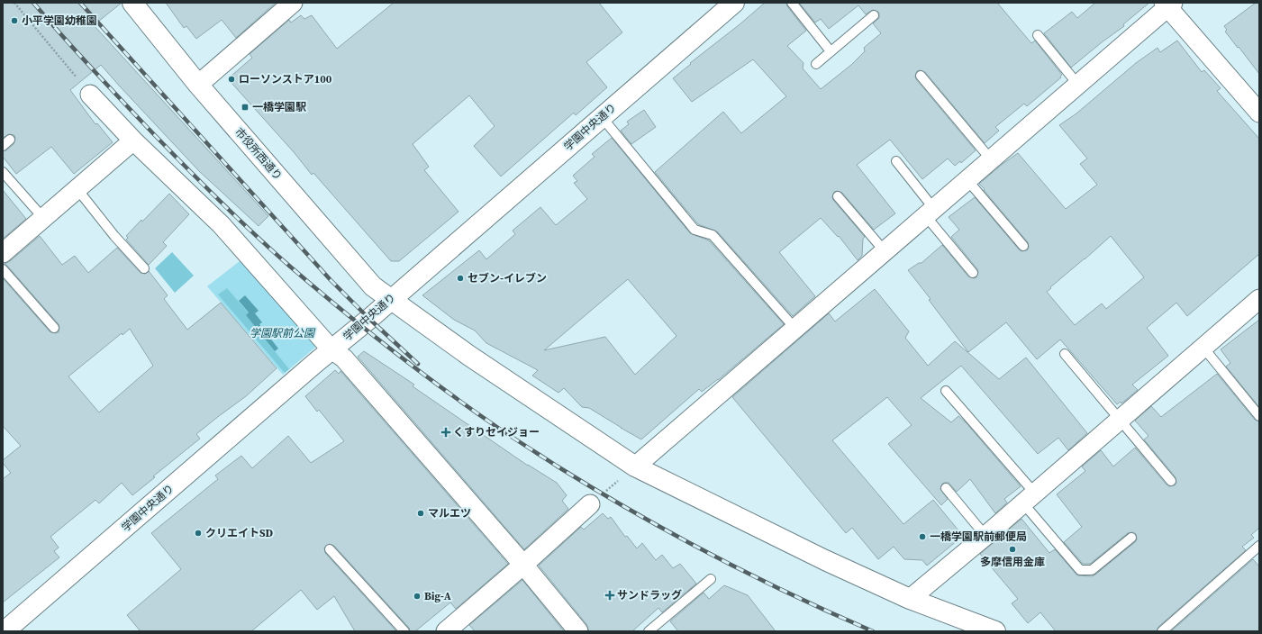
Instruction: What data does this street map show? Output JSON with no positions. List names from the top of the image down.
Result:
{
  "streets": {
    "street": ["学園中央通り", "市役所西通り"]
  },
  "crossings": [
    ["学園中央通り", "市役所西通り"]
  ],
  "parks": ["学園駅前公園"],
  "places": {
    "other": [
      "小平学園幼稚園",
      "ローソンストア100",
      "セブン-イレブン",
      "マルエツ",
      "クリエイトSD",
      "一橋学園駅前郵便局",
      "多摩信用金庫",
      "Big-A"
    ],
    "transit": ["一橋学園駅"],
    "health": ["くすりセイジョー", "サンドラッグ"]
  }
}
